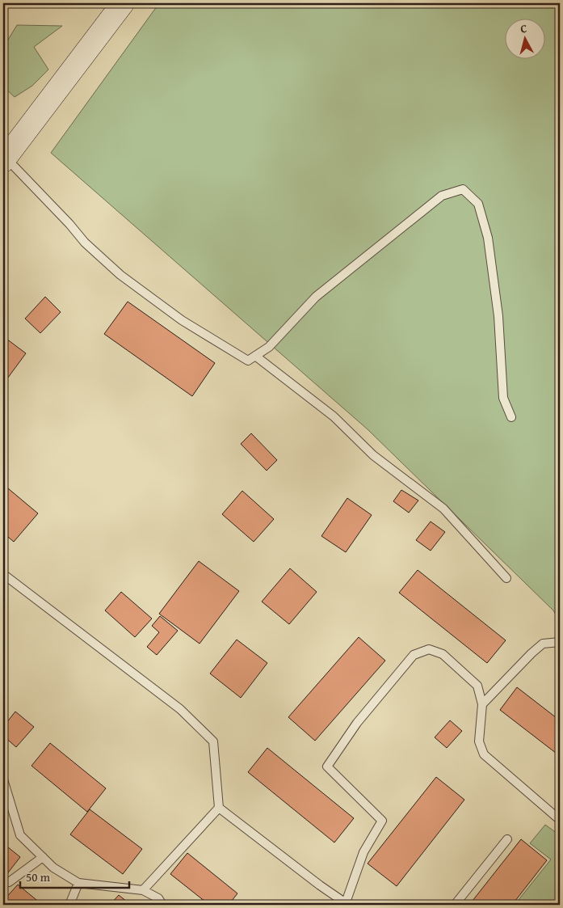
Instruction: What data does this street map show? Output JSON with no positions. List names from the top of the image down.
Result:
{
  "scale_bar": "50 m",
  "north": "top"
}
